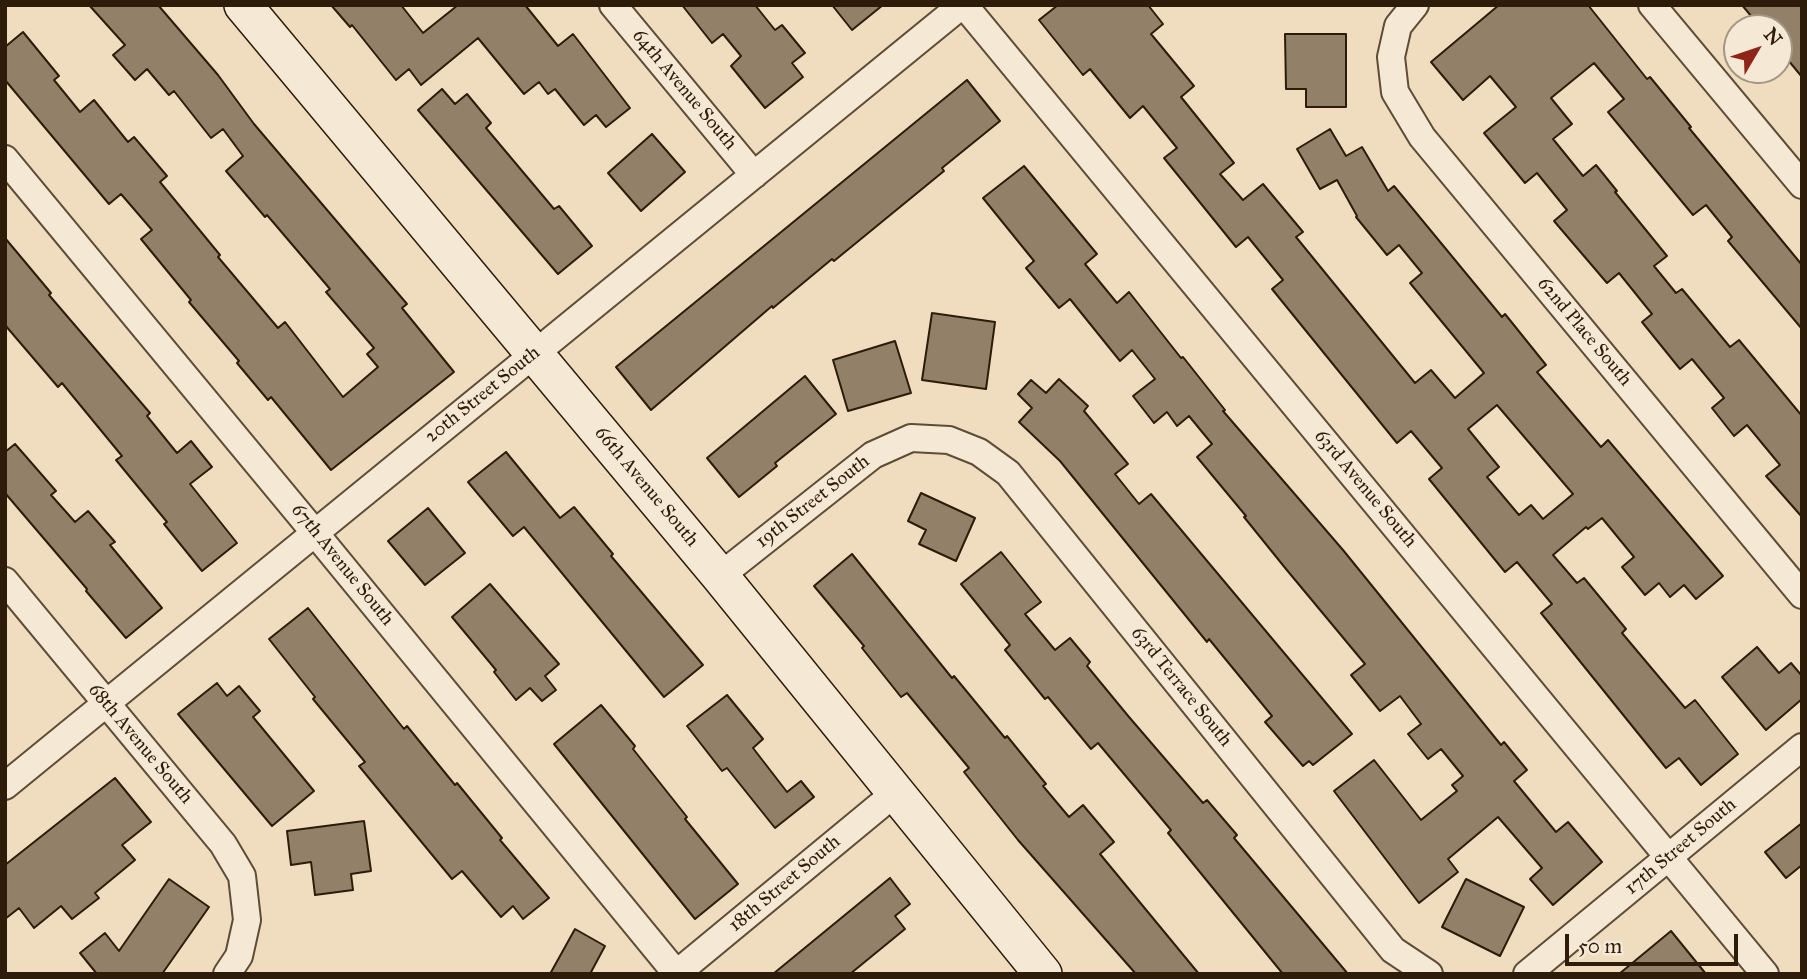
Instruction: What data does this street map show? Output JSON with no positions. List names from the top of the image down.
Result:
{
  "streets": {
    "street": [
      "64th Avenue South",
      "62nd Place South",
      "20th Street South",
      "66th Avenue South",
      "63rd Avenue South",
      "19th Street South",
      "67th Avenue South",
      "63rd Terrace South",
      "68th Avenue South",
      "17th Street South",
      "18th Street South"
    ]
  },
  "crossings": [
    ["64th Avenue South", "20th Street South"],
    ["20th Street South", "66th Avenue South"],
    ["20th Street South", "63rd Avenue South"],
    ["20th Street South", "67th Avenue South"],
    ["20th Street South", "68th Avenue South"],
    ["66th Avenue South", "19th Street South"],
    ["66th Avenue South", "18th Street South"],
    ["63rd Avenue South", "17th Street South"],
    ["19th Street South", "63rd Terrace South"],
    ["67th Avenue South", "18th Street South"]
  ],
  "scale_bar": "50 m",
  "north": "top right"
}
